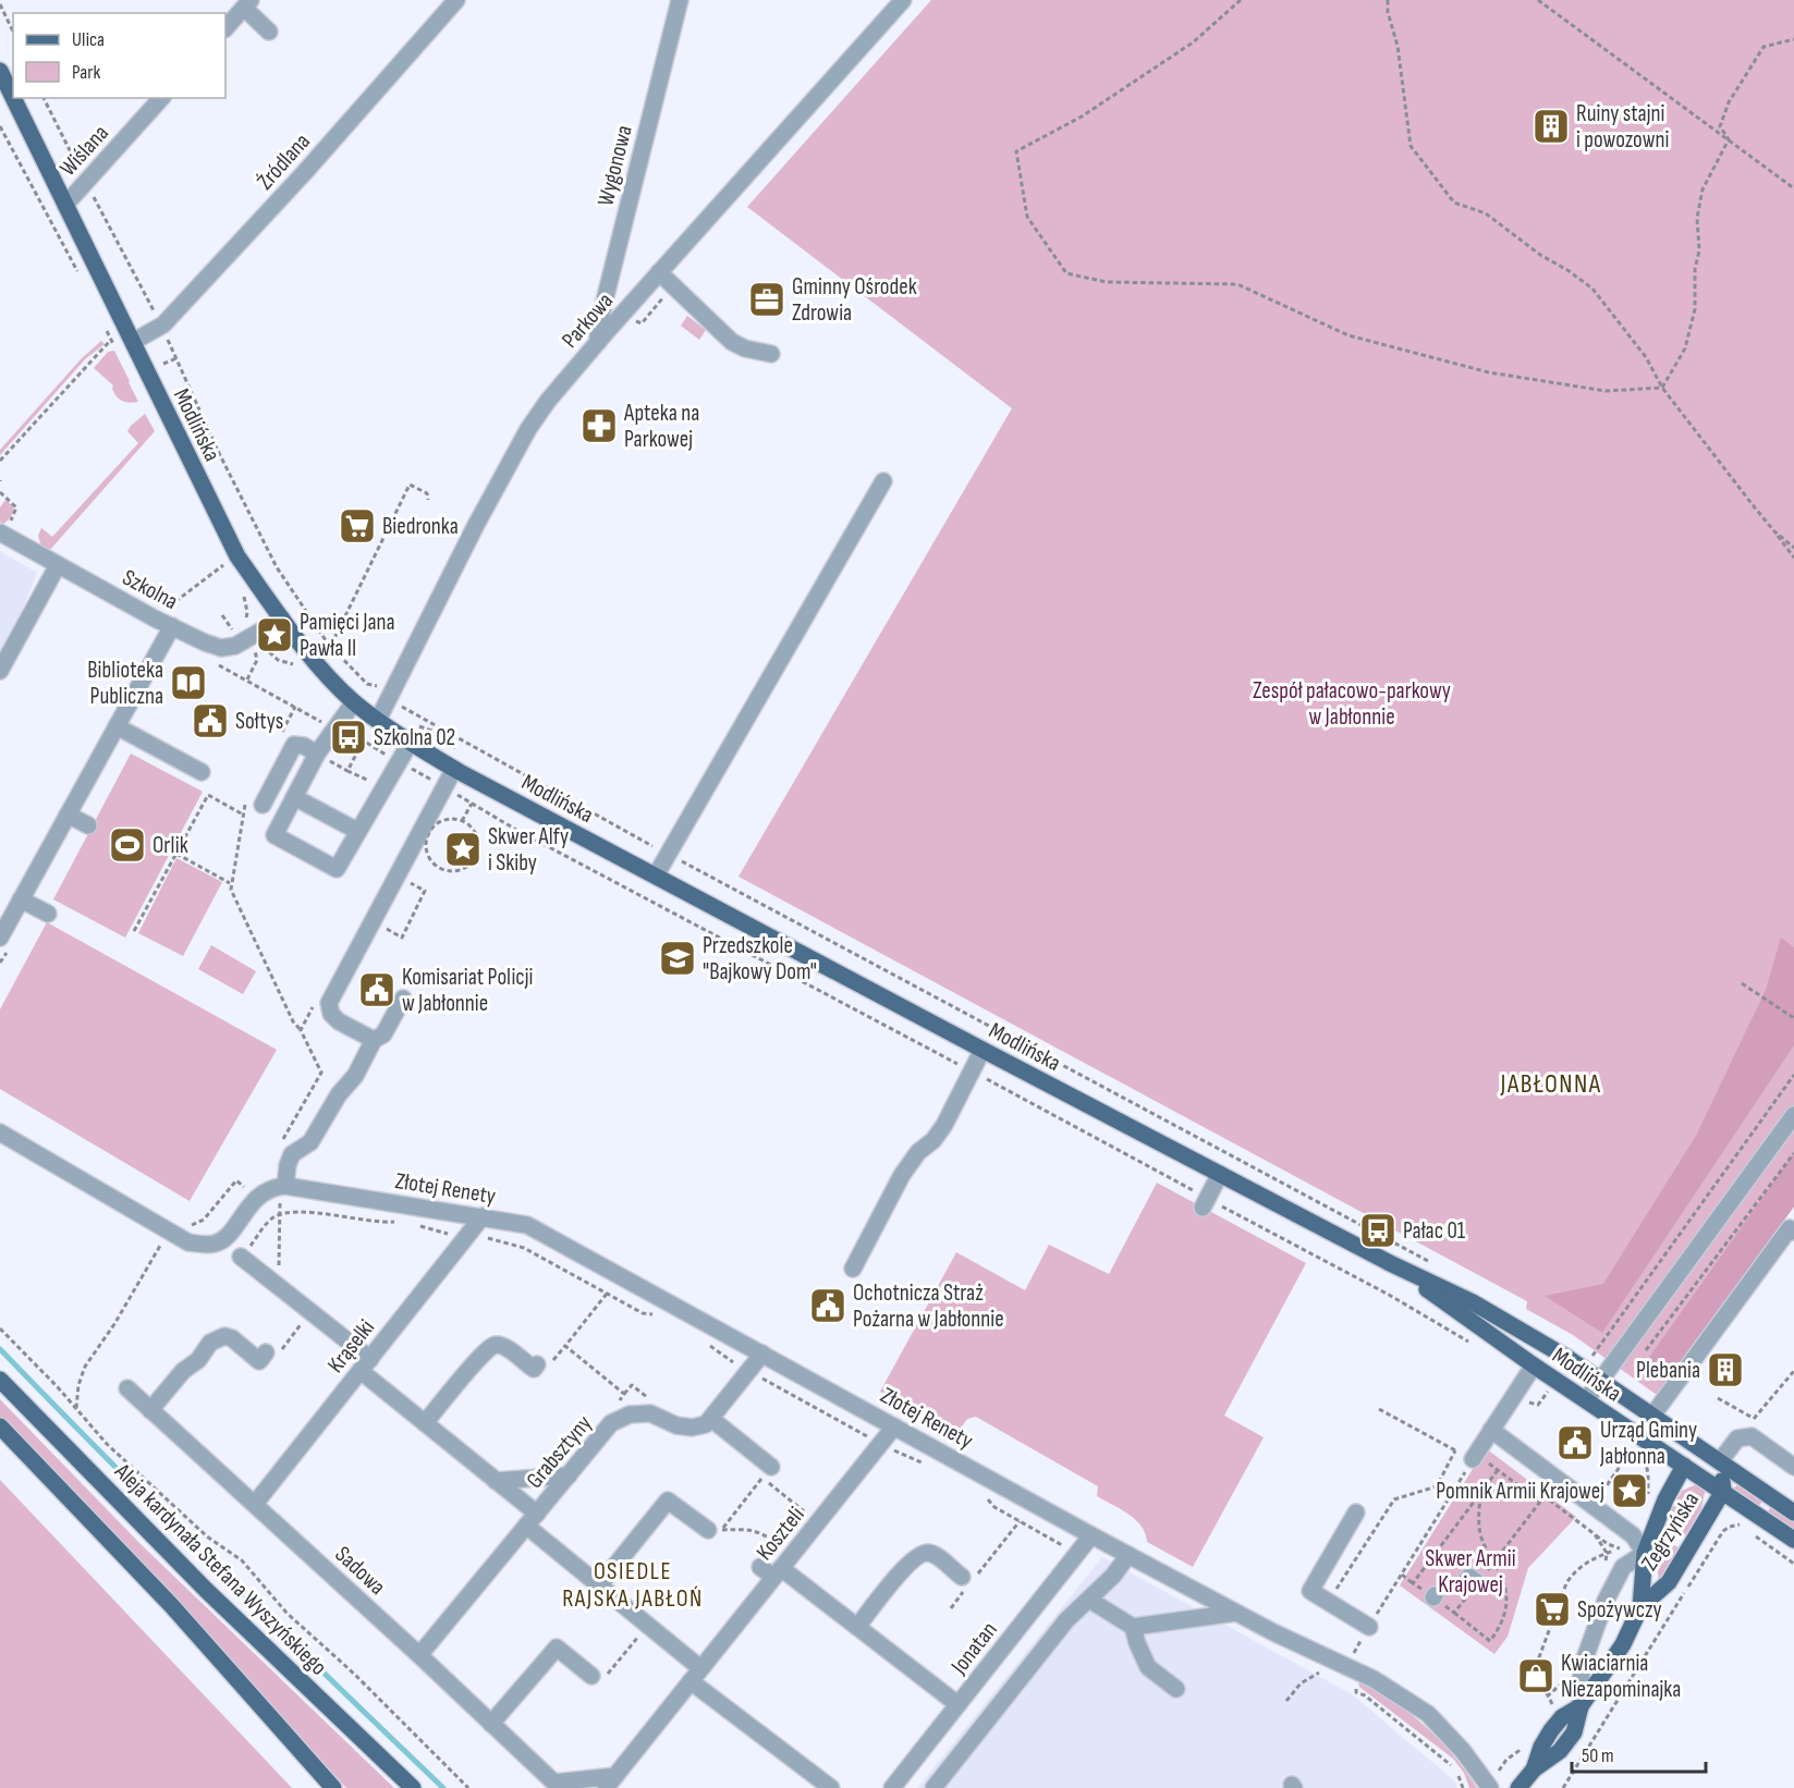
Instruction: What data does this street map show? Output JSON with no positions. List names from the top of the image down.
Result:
{
  "streets": {
    "main road": ["Modlińska", "Zegrzyńska", "Aleja kardynała Stefana Wyszyńskiego"],
    "street": [
      "Wiślana",
      "Źródlana",
      "Wygonowa",
      "Parkowa",
      "Szkolna",
      "Złotej Renety",
      "Krąselki",
      "Grabsztyny",
      "Koszteli",
      "Sadowa",
      "Jonatan"
    ]
  },
  "crossings": [
    ["Wiślana", "Modlińska"],
    ["Źródlana", "Modlińska"],
    ["Wygonowa", "Parkowa"],
    ["Parkowa", "Modlińska"],
    ["Modlińska", "Szkolna"],
    ["Modlińska", "Zegrzyńska"],
    ["Złotej Renety", "Krąselki"],
    ["Złotej Renety", "Koszteli"],
    ["Złotej Renety", "Jonatan"],
    ["Krąselki", "Sadowa"],
    ["Grabsztyny", "Sadowa"]
  ],
  "districts": ["JABŁONNA", "OSIEDLE RAJSKA JABŁOŃ"],
  "parks": ["Zespół pałacowo-parkowy w Jabłonnie", "Skwer Armii Krajowej"],
  "places": {
    "building": ["Ruiny stajni i powozowni", "Plebania"],
    "office": ["Gminny Ośrodek Zdrowia"],
    "pharmacy": ["Apteka na Parkowej"],
    "supermarket": ["Biedronka", "Spożywczy"],
    "place": ["Pamięci Jana Pawła II", "Skwer Alfy i Skiby", "Pomnik Armii Krajowej"],
    "library": ["Biblioteka Publiczna"],
    "public building": [
      "Sołtys",
      "Komisariat Policji w Jabłonnie",
      "Ochotnicza Straż Pożarna w Jabłonnie",
      "Urząd Gminy Jabłonna"
    ],
    "bus stop": ["Szkolna 02", "Pałac 01"],
    "sports": ["Orlik"],
    "school or university": ["Przedszkole \"Bajkowy Dom\""],
    "shop": ["Kwiaciarnia Niezapominajka"]
  },
  "legend": ["Ulica", "Park"],
  "scale_bar": "50 m"
}
